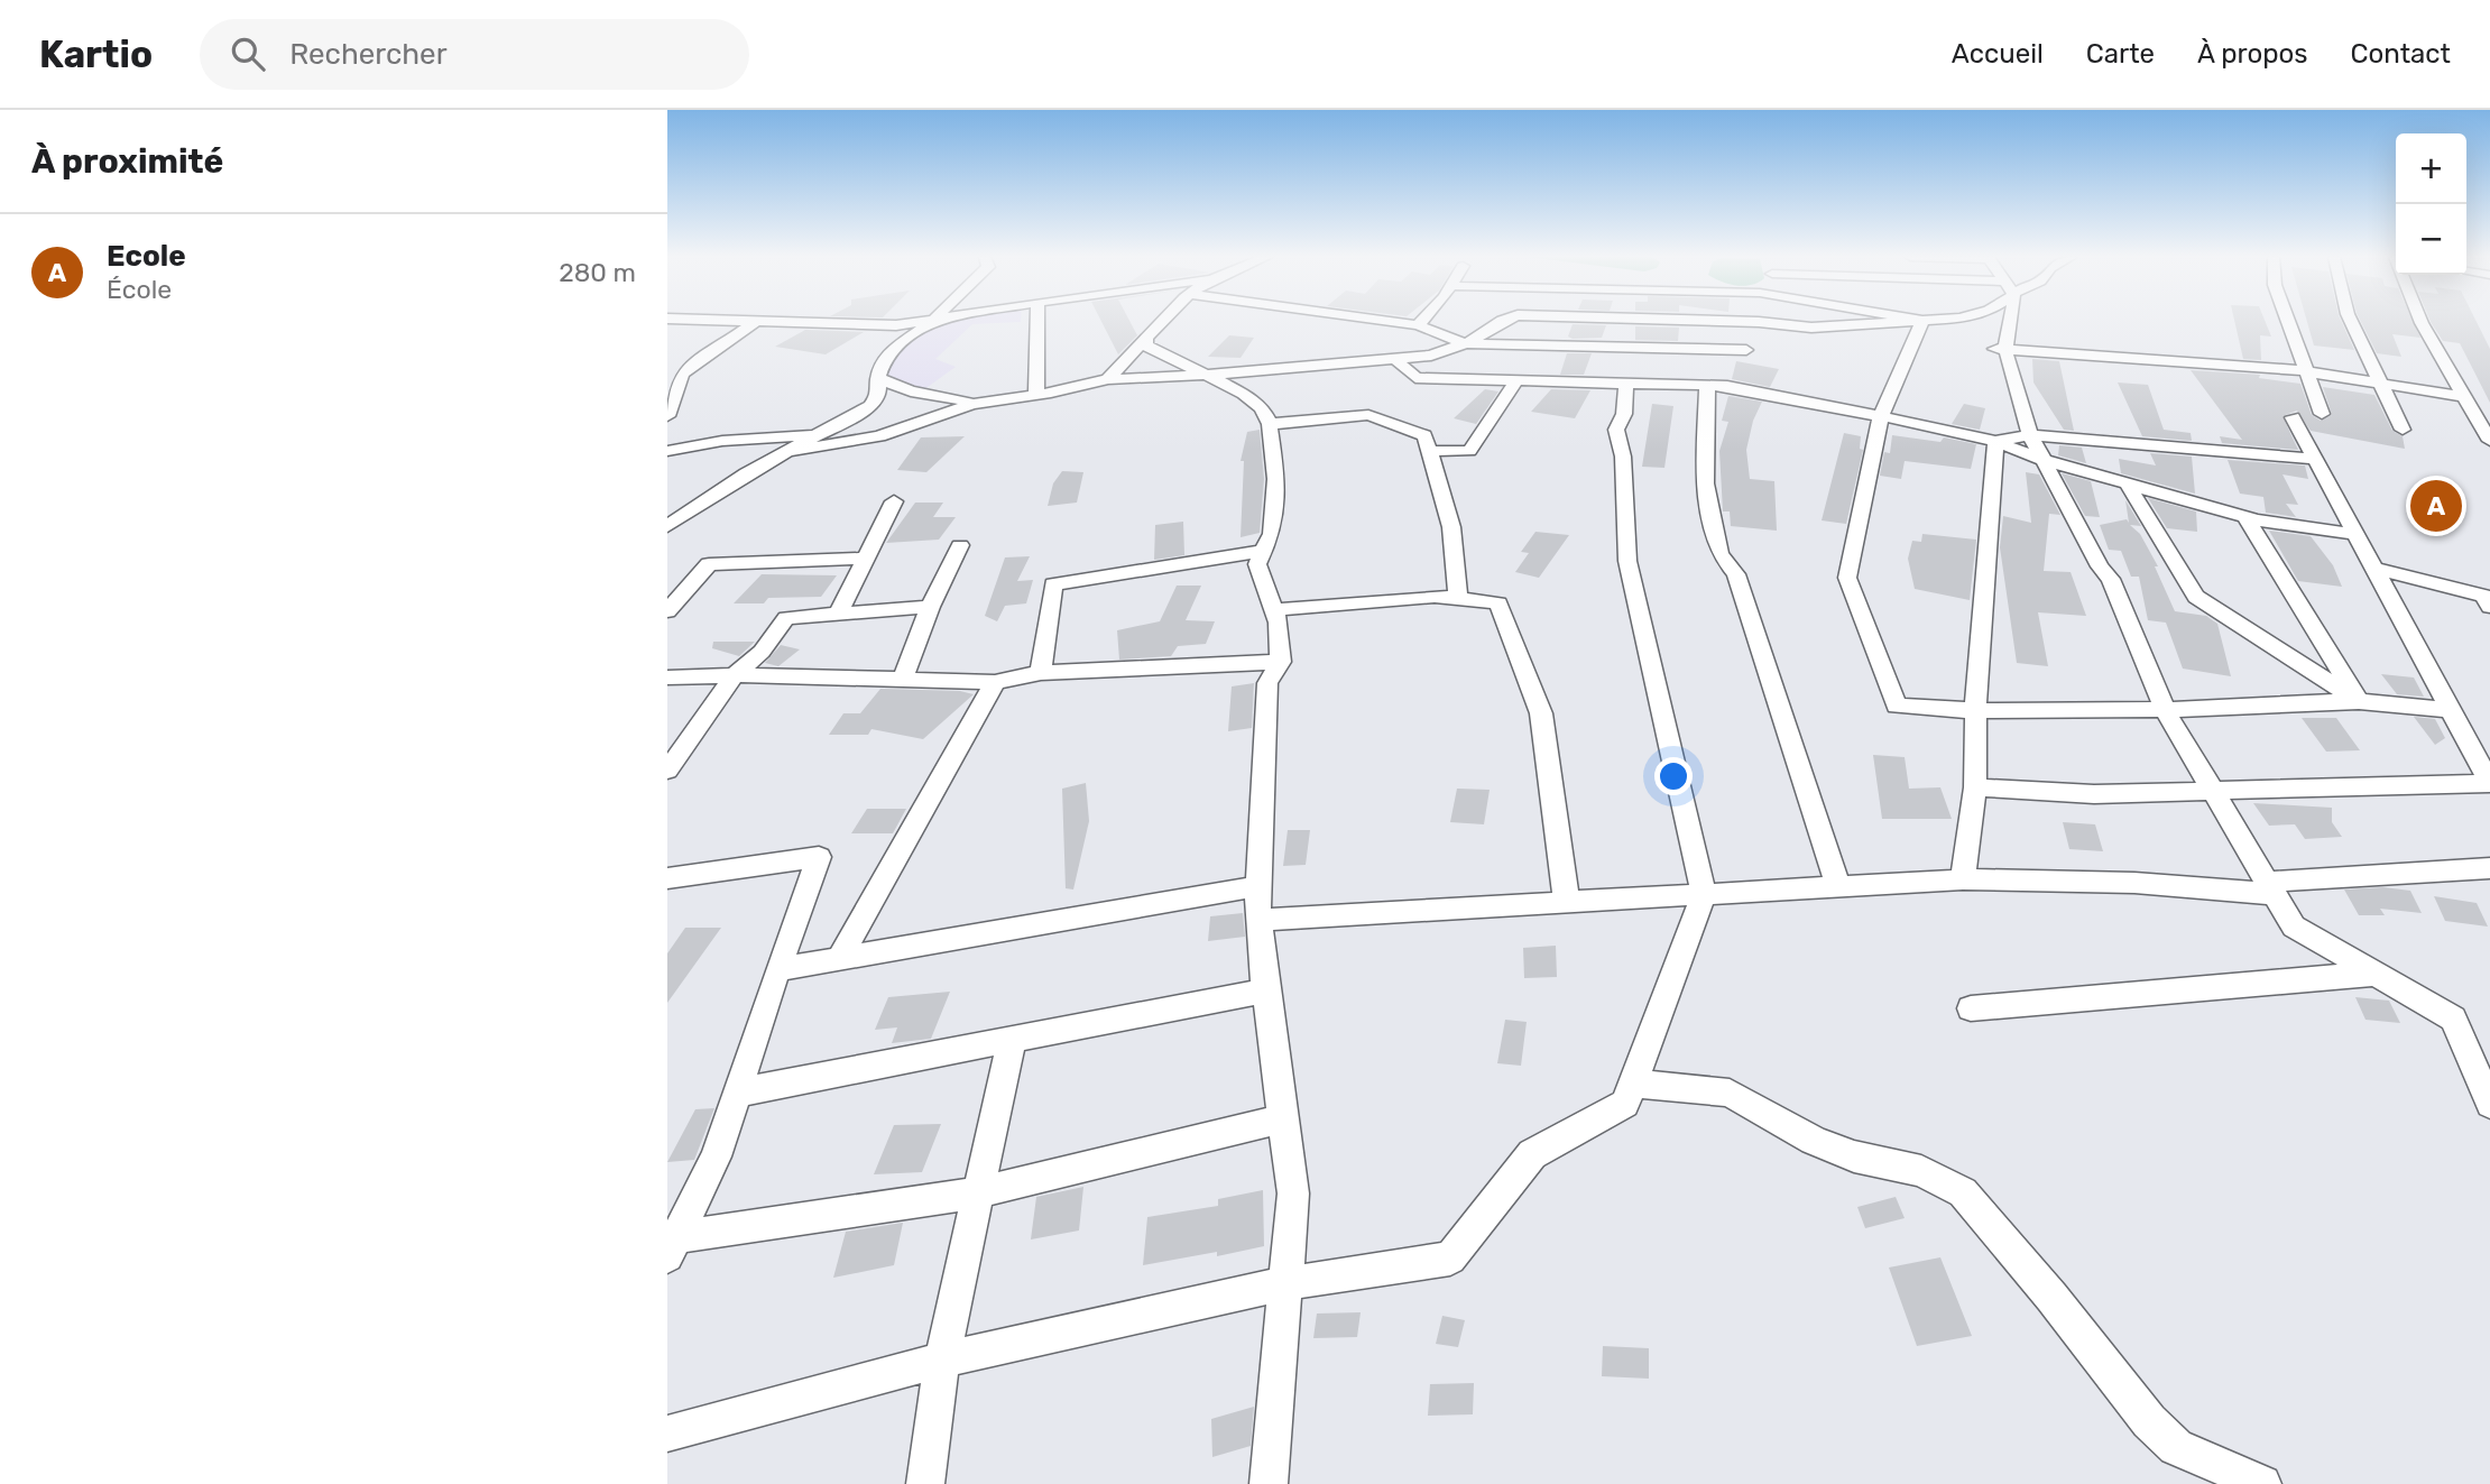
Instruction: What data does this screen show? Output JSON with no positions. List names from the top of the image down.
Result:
{
  "page": {
    "header": "Kartio",
    "search": "Rechercher",
    "nav": [
      "Accueil",
      "Carte",
      "À propos",
      "Contact"
    ],
    "heading": "À proximité",
    "map_buttons": ["+", "−"],
    "list": [
      {
        "mark": "A",
        "name": "Ecole",
        "note": "École",
        "value": "280 m"
      }
    ],
    "pins": "A"
  }
}
